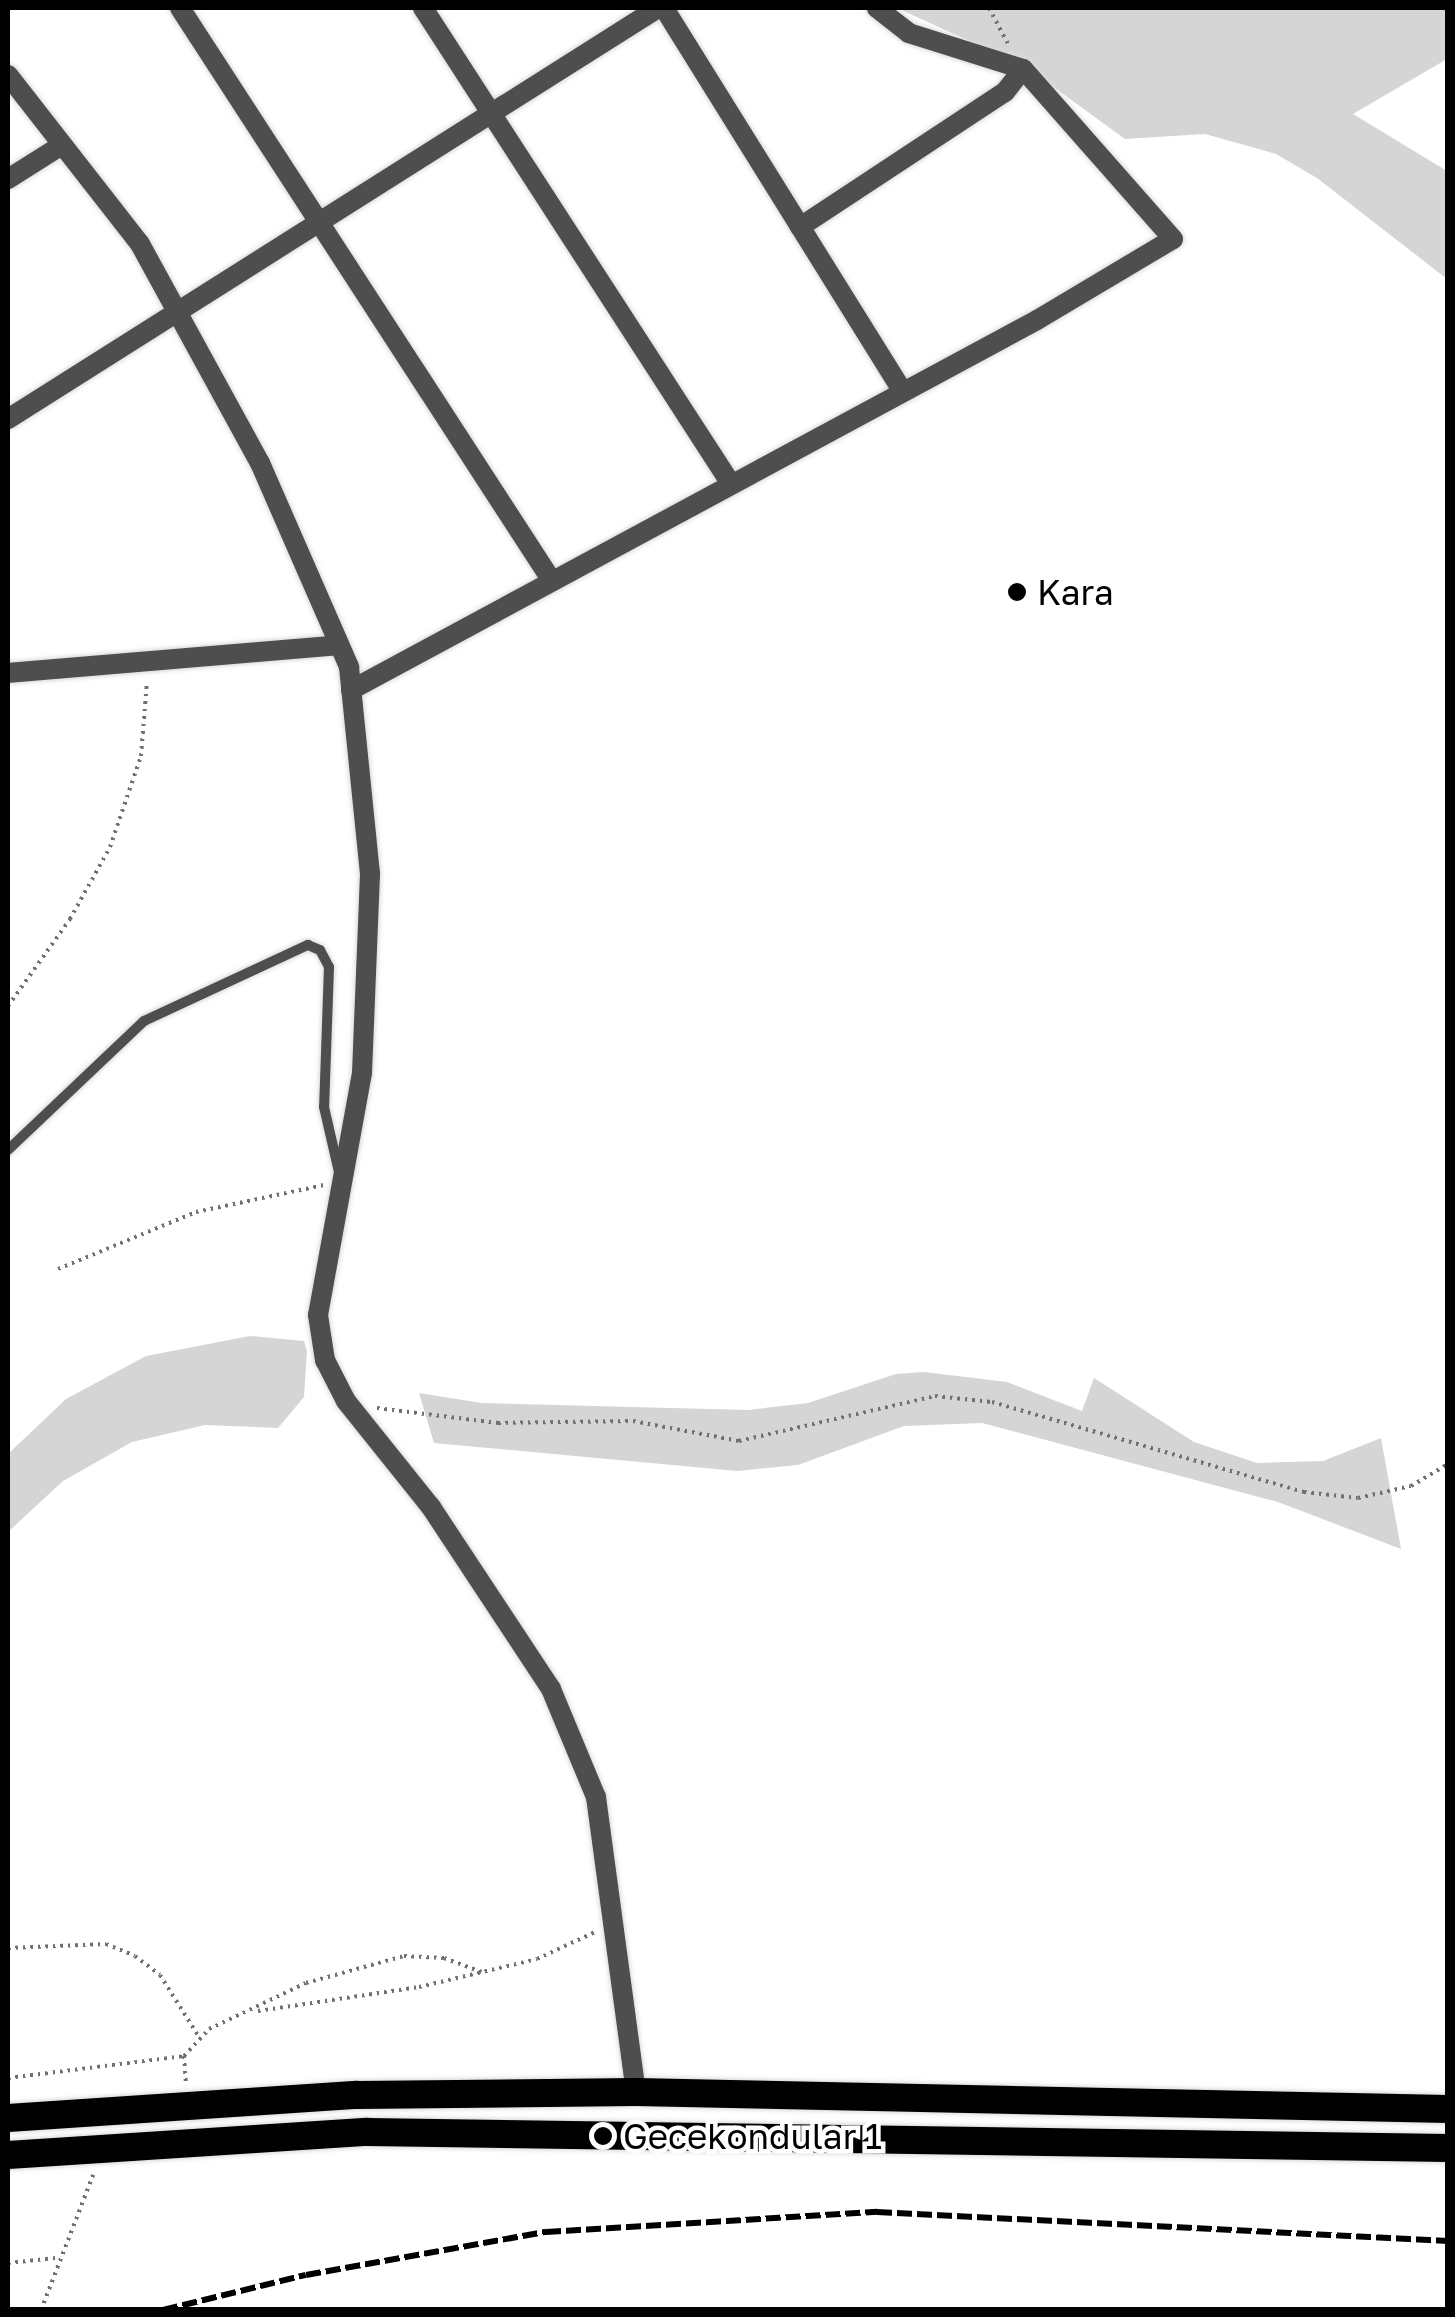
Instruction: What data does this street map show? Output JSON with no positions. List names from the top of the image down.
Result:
{
  "places": ["Kara", "Gecekondular 1"]
}
